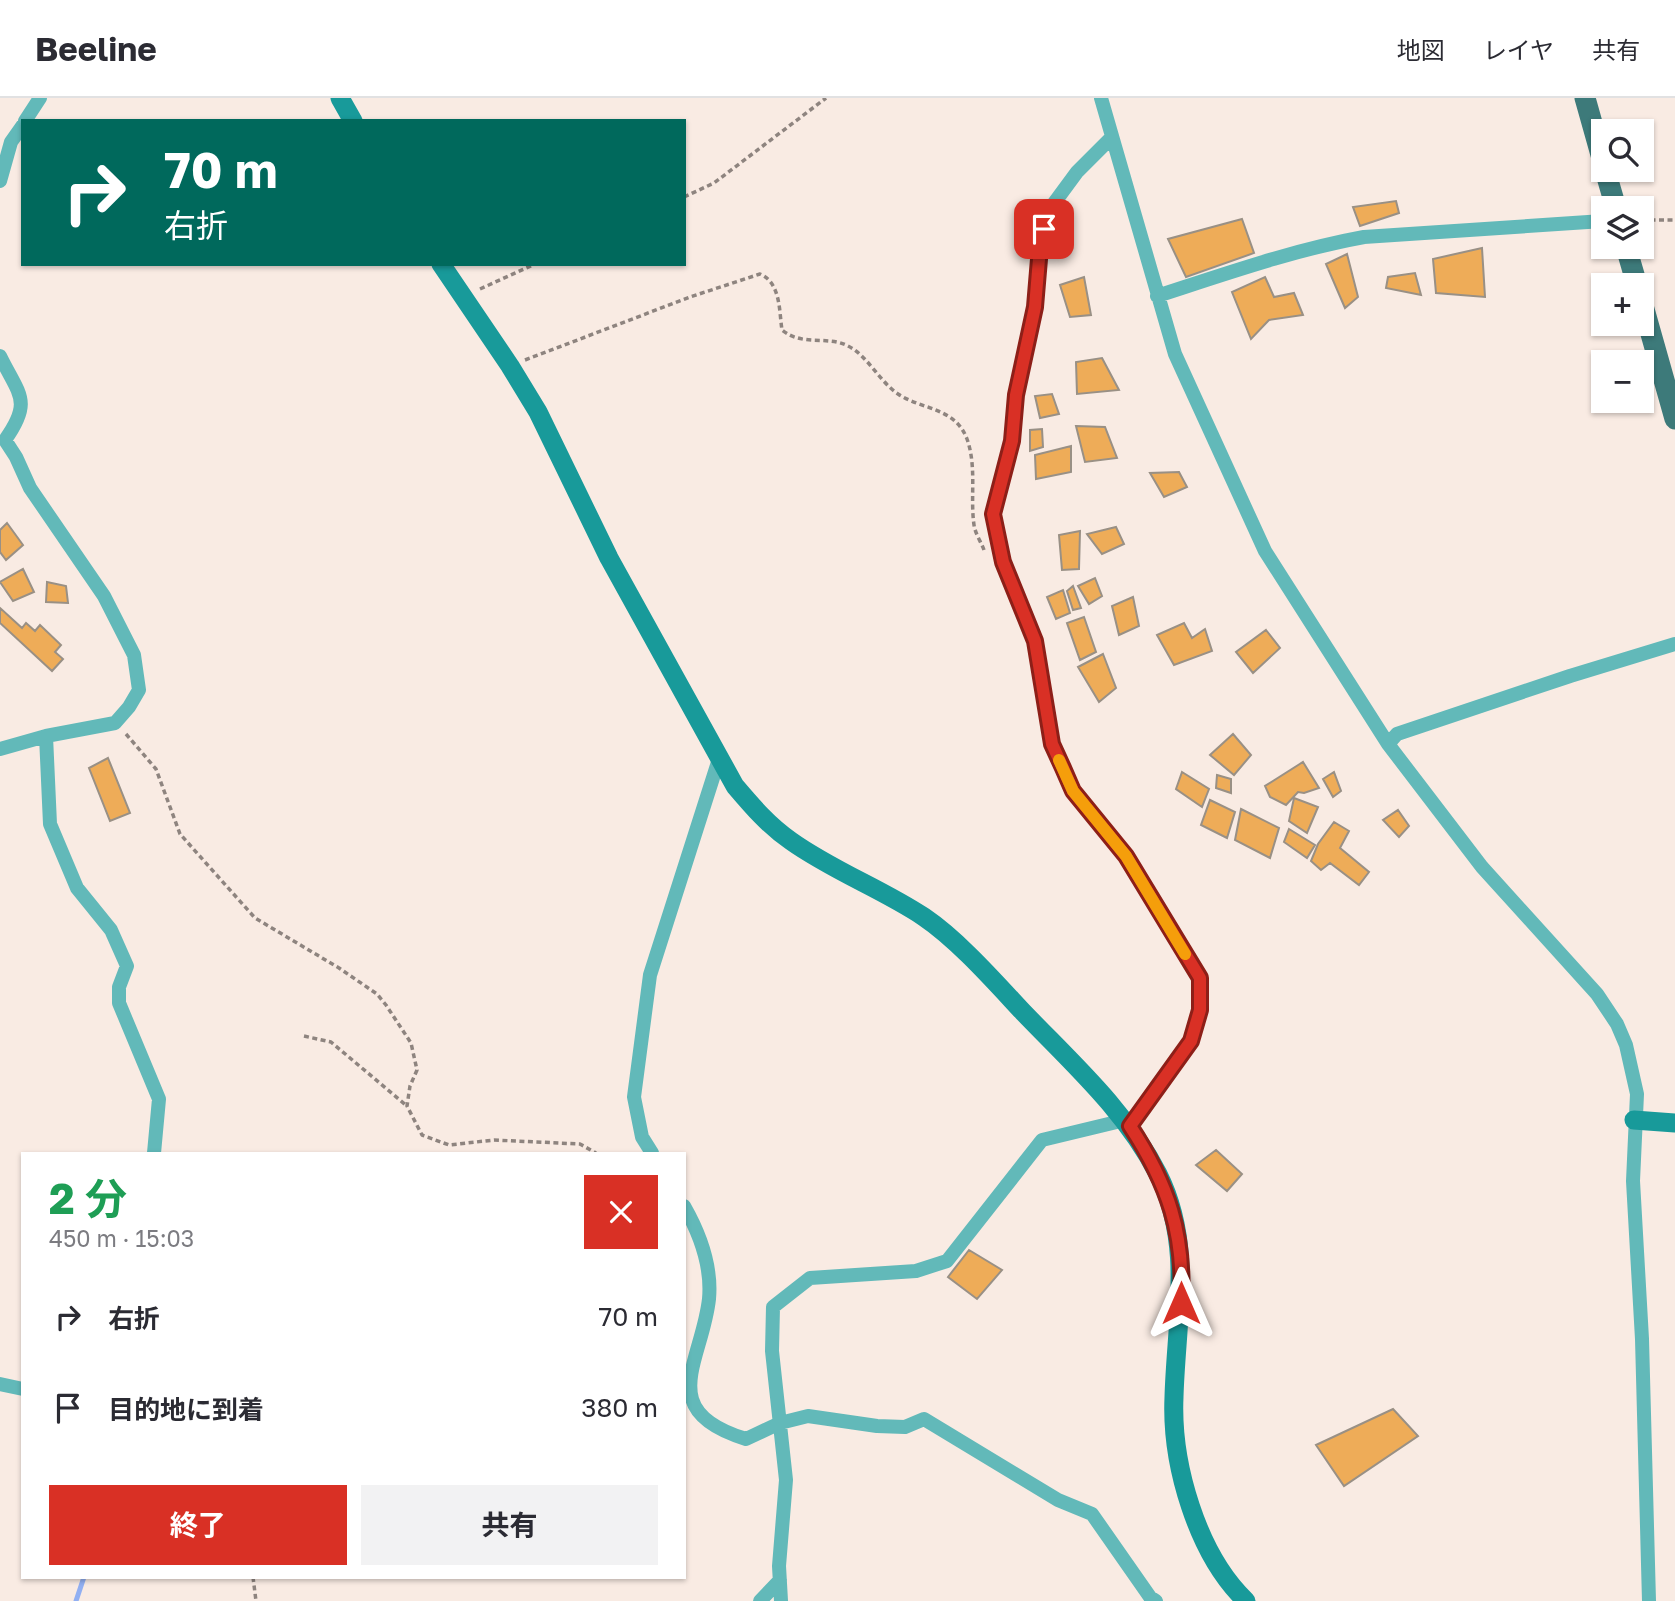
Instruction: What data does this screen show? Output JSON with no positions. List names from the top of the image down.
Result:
{
  "page": {
    "header": "Beeline",
    "nav": ["地図", "レイヤ", "共有"],
    "map_buttons": ["+", "−"],
    "turn": ["70 m", "右折"],
    "heading": ["2 分", "450 m · 15:03"],
    "list": [
      {
        "name": "右折",
        "value": "70 m"
      },
      {
        "name": "目的地に到着",
        "value": "380 m"
      }
    ],
    "buttons": ["終了", "共有"]
  }
}
